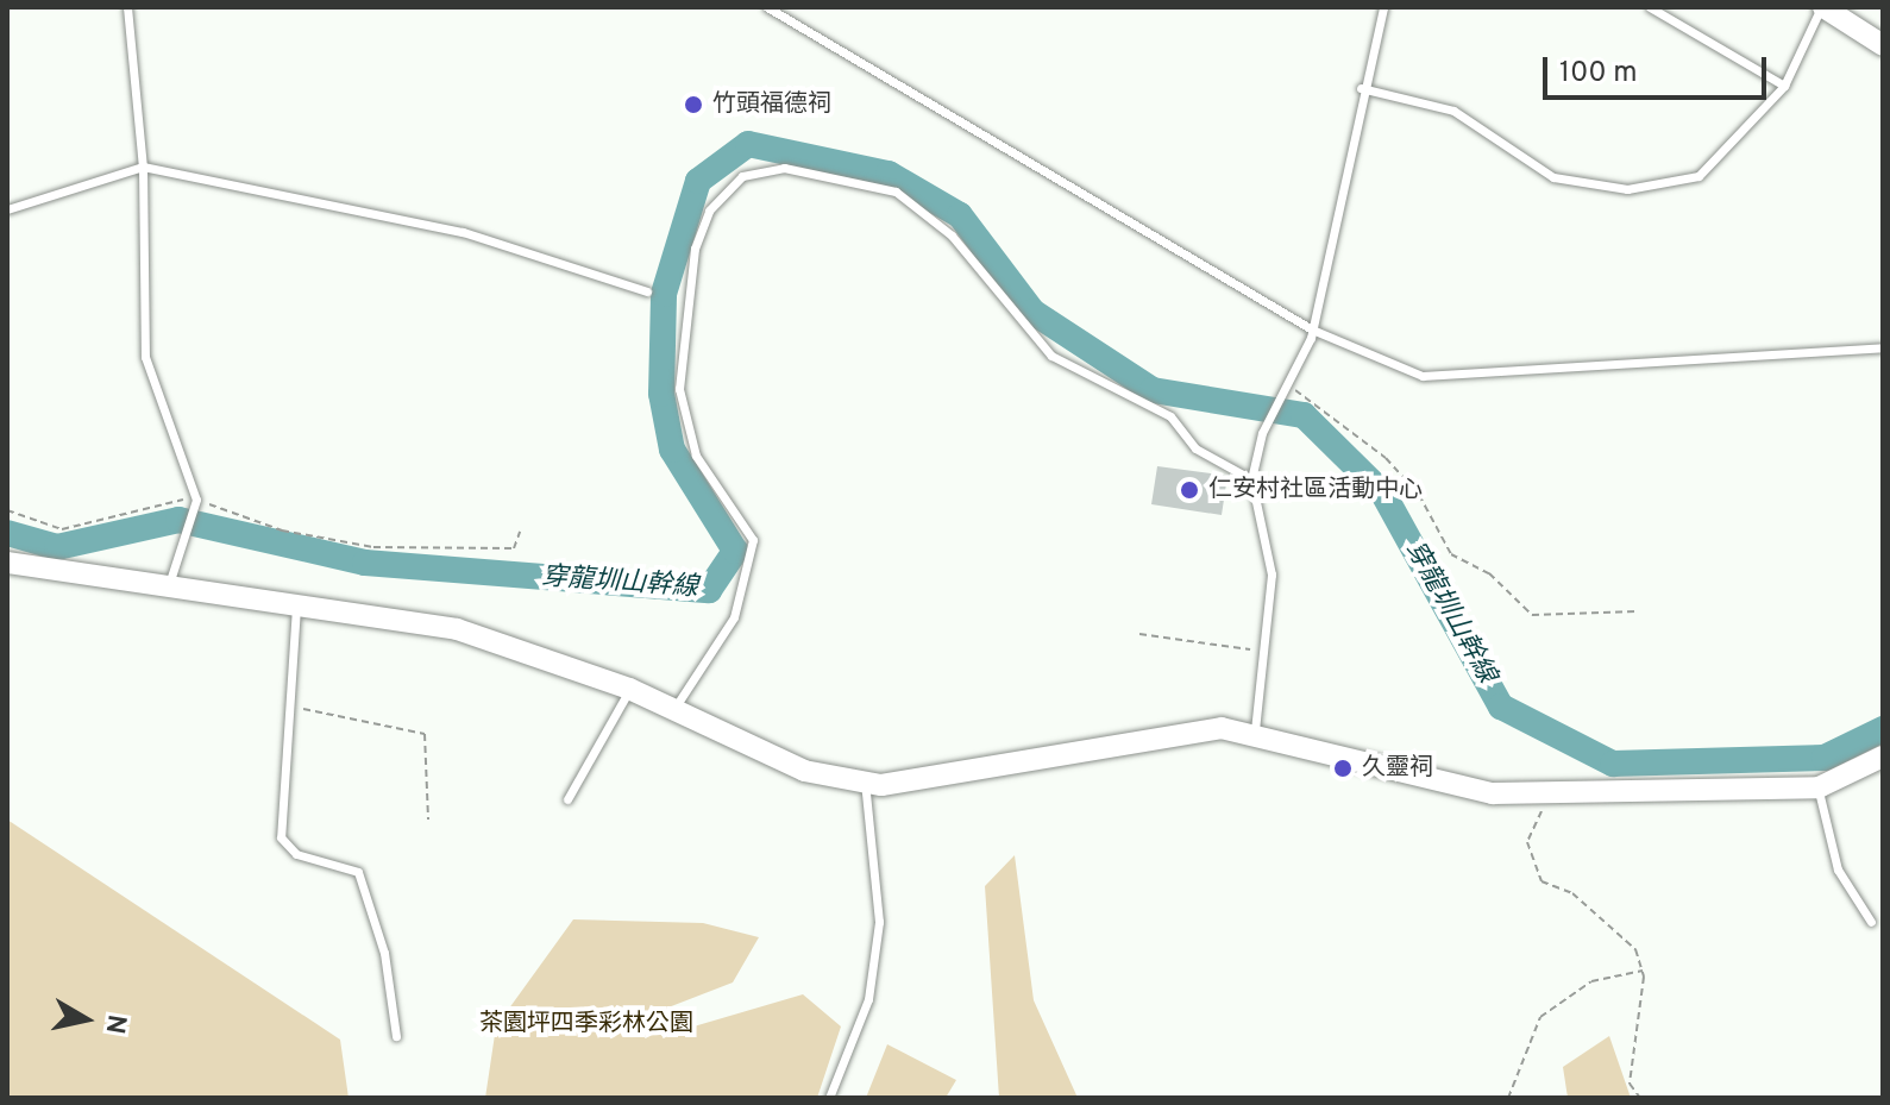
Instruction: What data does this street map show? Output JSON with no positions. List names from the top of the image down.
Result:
{
  "water": ["穿龍圳山幹線"],
  "parks": ["茶園坪四季彩林公園"],
  "places": ["竹頭福德祠", "仁安村社區活動中心", "久靈祠"],
  "scale_bar": "100 m",
  "north": "right"
}
